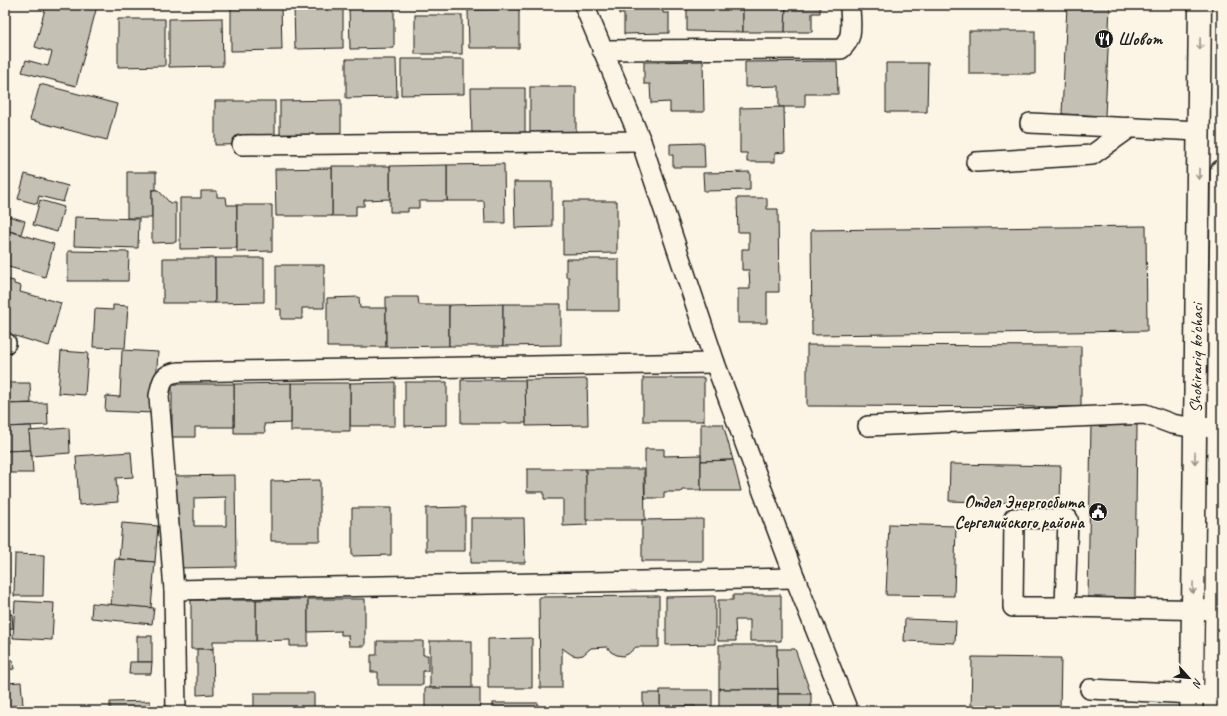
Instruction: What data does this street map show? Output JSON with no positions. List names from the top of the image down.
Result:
{
  "streets": {
    "main road": ["Shokirariq ko'chasi"]
  },
  "places": {
    "restaurant": ["Шовот"],
    "public building": ["Отдел Энергосбыта Сергелийского района"]
  },
  "north": "bottom right"
}
